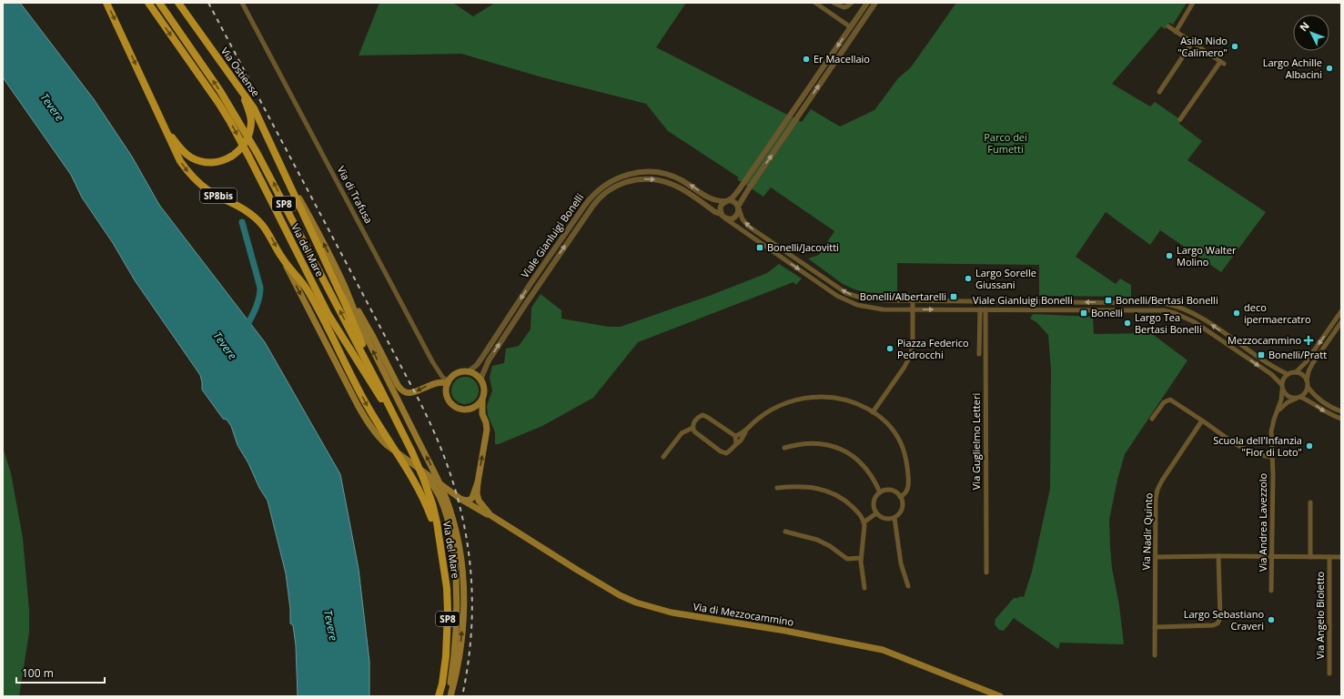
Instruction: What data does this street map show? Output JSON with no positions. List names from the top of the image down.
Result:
{
  "streets": {
    "main road": [
      "Via Ostiense",
      "SP8bis",
      "SP8",
      "Via del Mare",
      "Via di Mezzocammino"
    ],
    "street": [
      "Via di Trafusa",
      "Viale Gianluigi Bonelli",
      "Via Guglielmo Letteri",
      "Via Andrea Lavezzolo",
      "Via Nadir Quinto",
      "Via Angelo Bioletto"
    ]
  },
  "crossings": [
    ["Via Ostiense", "SP8bis"],
    ["Via Ostiense", "Via del Mare"],
    ["Via di Trafusa", "Viale Gianluigi Bonelli"],
    ["Via di Trafusa", "Via di Mezzocammino"],
    ["Viale Gianluigi Bonelli", "Via Guglielmo Letteri"],
    ["Viale Gianluigi Bonelli", "Via Andrea Lavezzolo"],
    ["Viale Gianluigi Bonelli", "Via di Mezzocammino"]
  ],
  "water": ["Tevere"],
  "parks": ["Parco dei Fumetti"],
  "places": {
    "other": [
      "Asilo Nido \"Calimero\"",
      "Er Macellaio",
      "Largo Achille Albacini",
      "Largo Walter Molino",
      "Largo Sorelle Giussani",
      "deco ipermaercatro",
      "Largo Tea Bertasi Bonelli",
      "Piazza Federico Pedrocchi",
      "Scuola dell'Infanzia \"Fior di Loto\"",
      "Largo Sebastiano Craveri"
    ],
    "transit": [
      "Bonelli/Jacovitti",
      "Bonelli/Albertarelli",
      "Bonelli/Bertasi Bonelli",
      "Bonelli",
      "Bonelli/Pratt"
    ],
    "health": ["Mezzocammino"]
  },
  "scale_bar": "100 m",
  "north": "top left"
}
